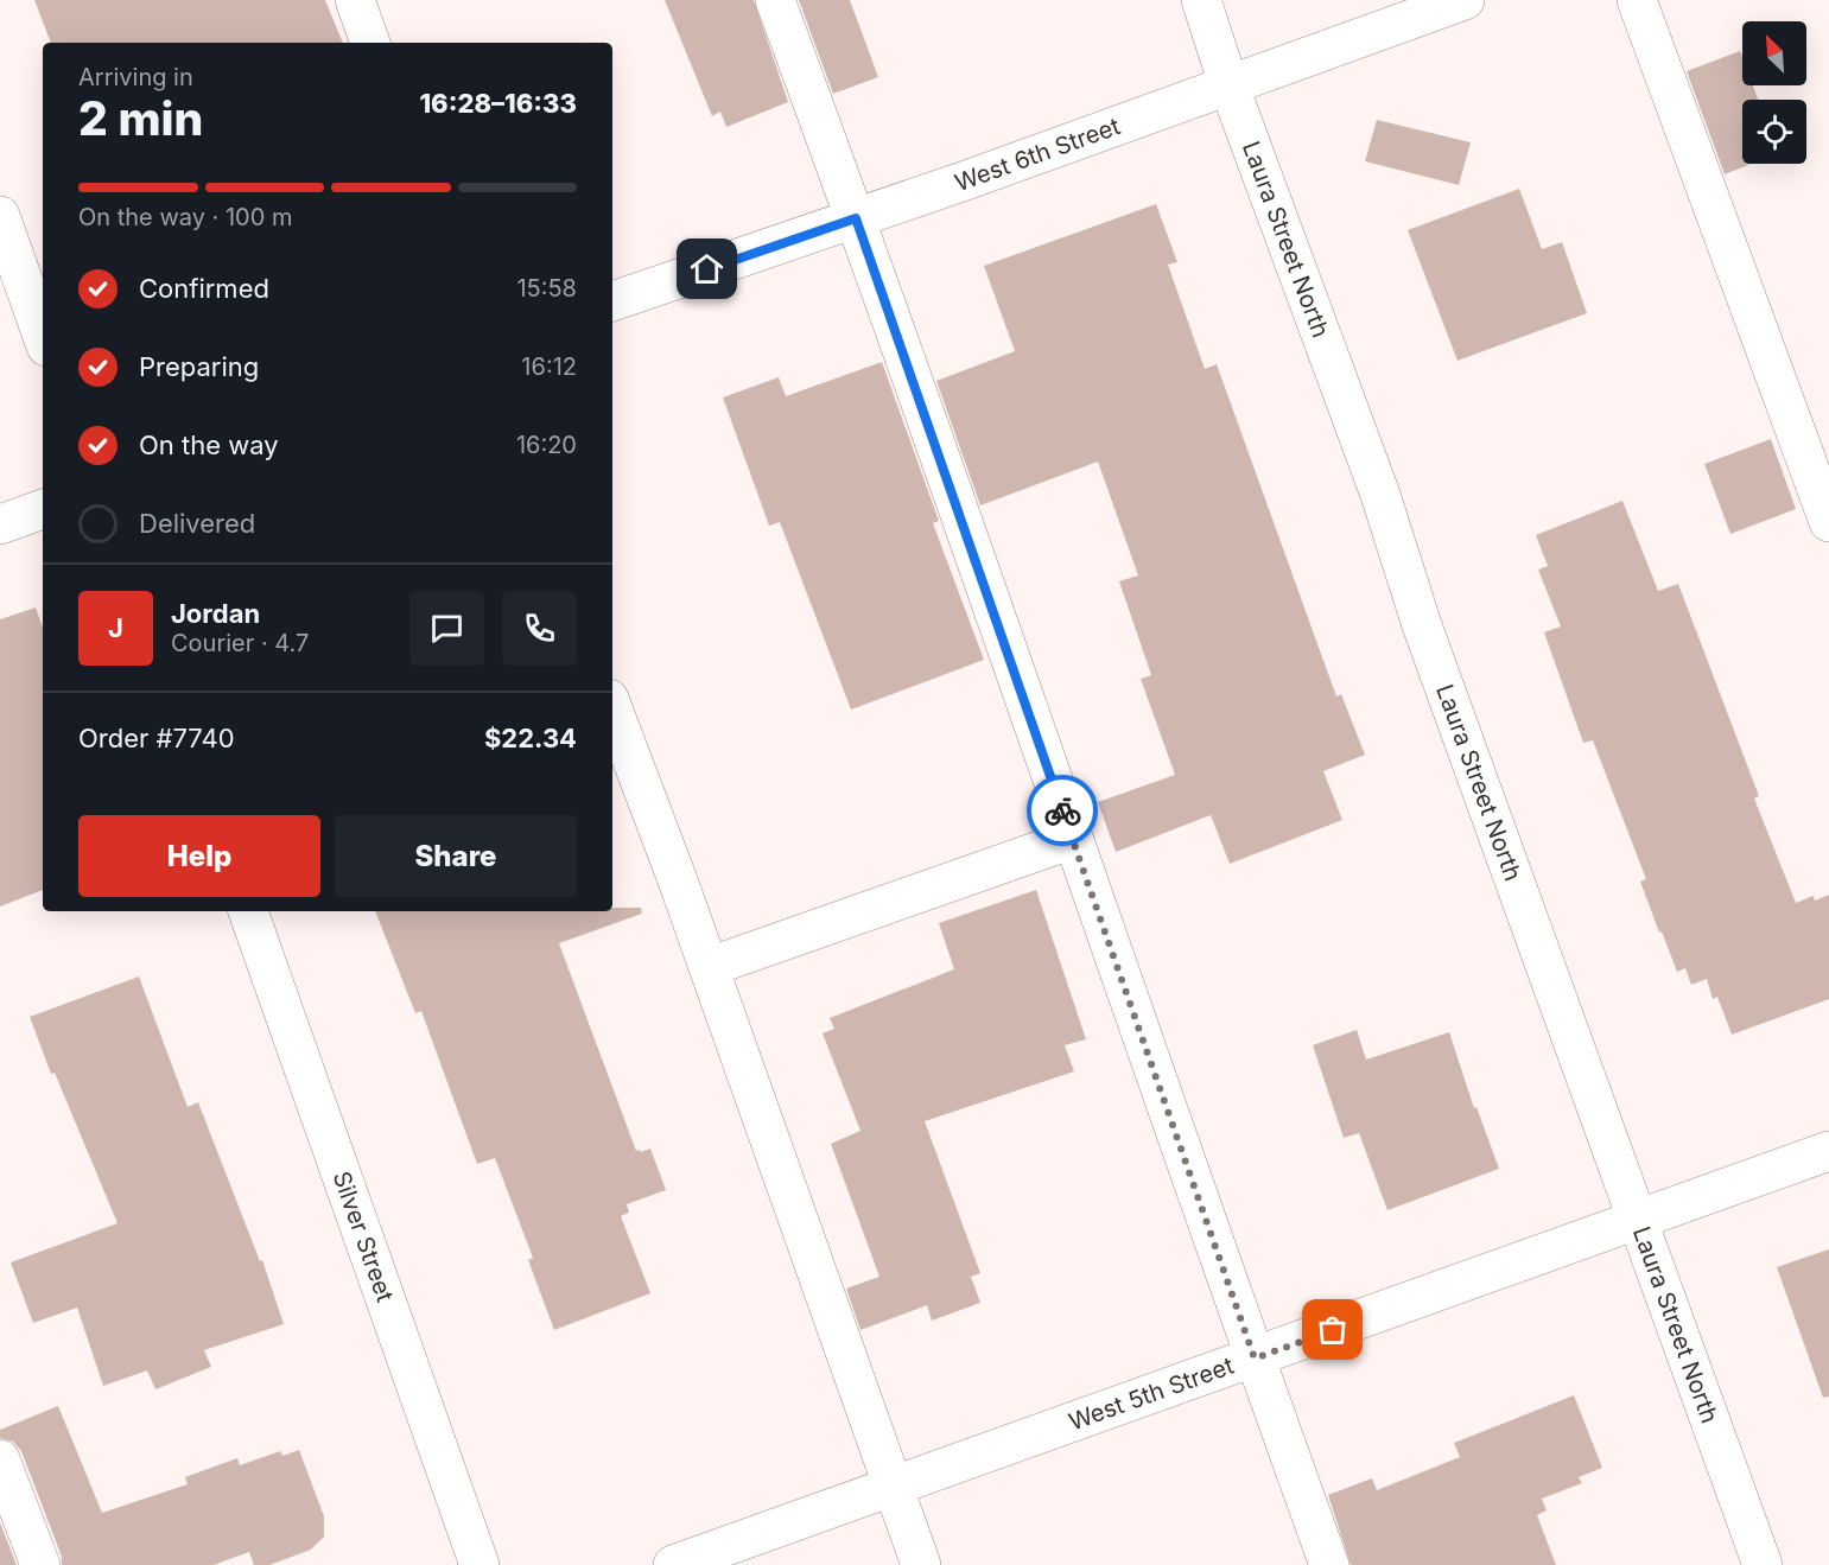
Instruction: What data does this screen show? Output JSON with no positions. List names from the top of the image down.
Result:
{
  "streets": {
    "street": [
      "West 6th Street",
      "Laura Street North",
      "Silver Street",
      "West 5th Street"
    ]
  },
  "crossings": [
    ["West 6th Street", "Laura Street North"],
    ["Laura Street North", "West 5th Street"]
  ],
  "north": "top left",
  "page": {
    "heading": ["2 min", "Arriving in", "16:28–16:33"],
    "panel": [
      "Jordan",
      "Courier · 4.7",
      "Order #7740",
      "$22.34"
    ],
    "bar": "On the way · 100 m",
    "list": [
      ["Confirmed", "15:58"],
      ["Preparing", "16:12"],
      ["On the way", "16:20"],
      "Delivered"
    ],
    "round": "J",
    "buttons": ["Help", "Share"]
  }
}
